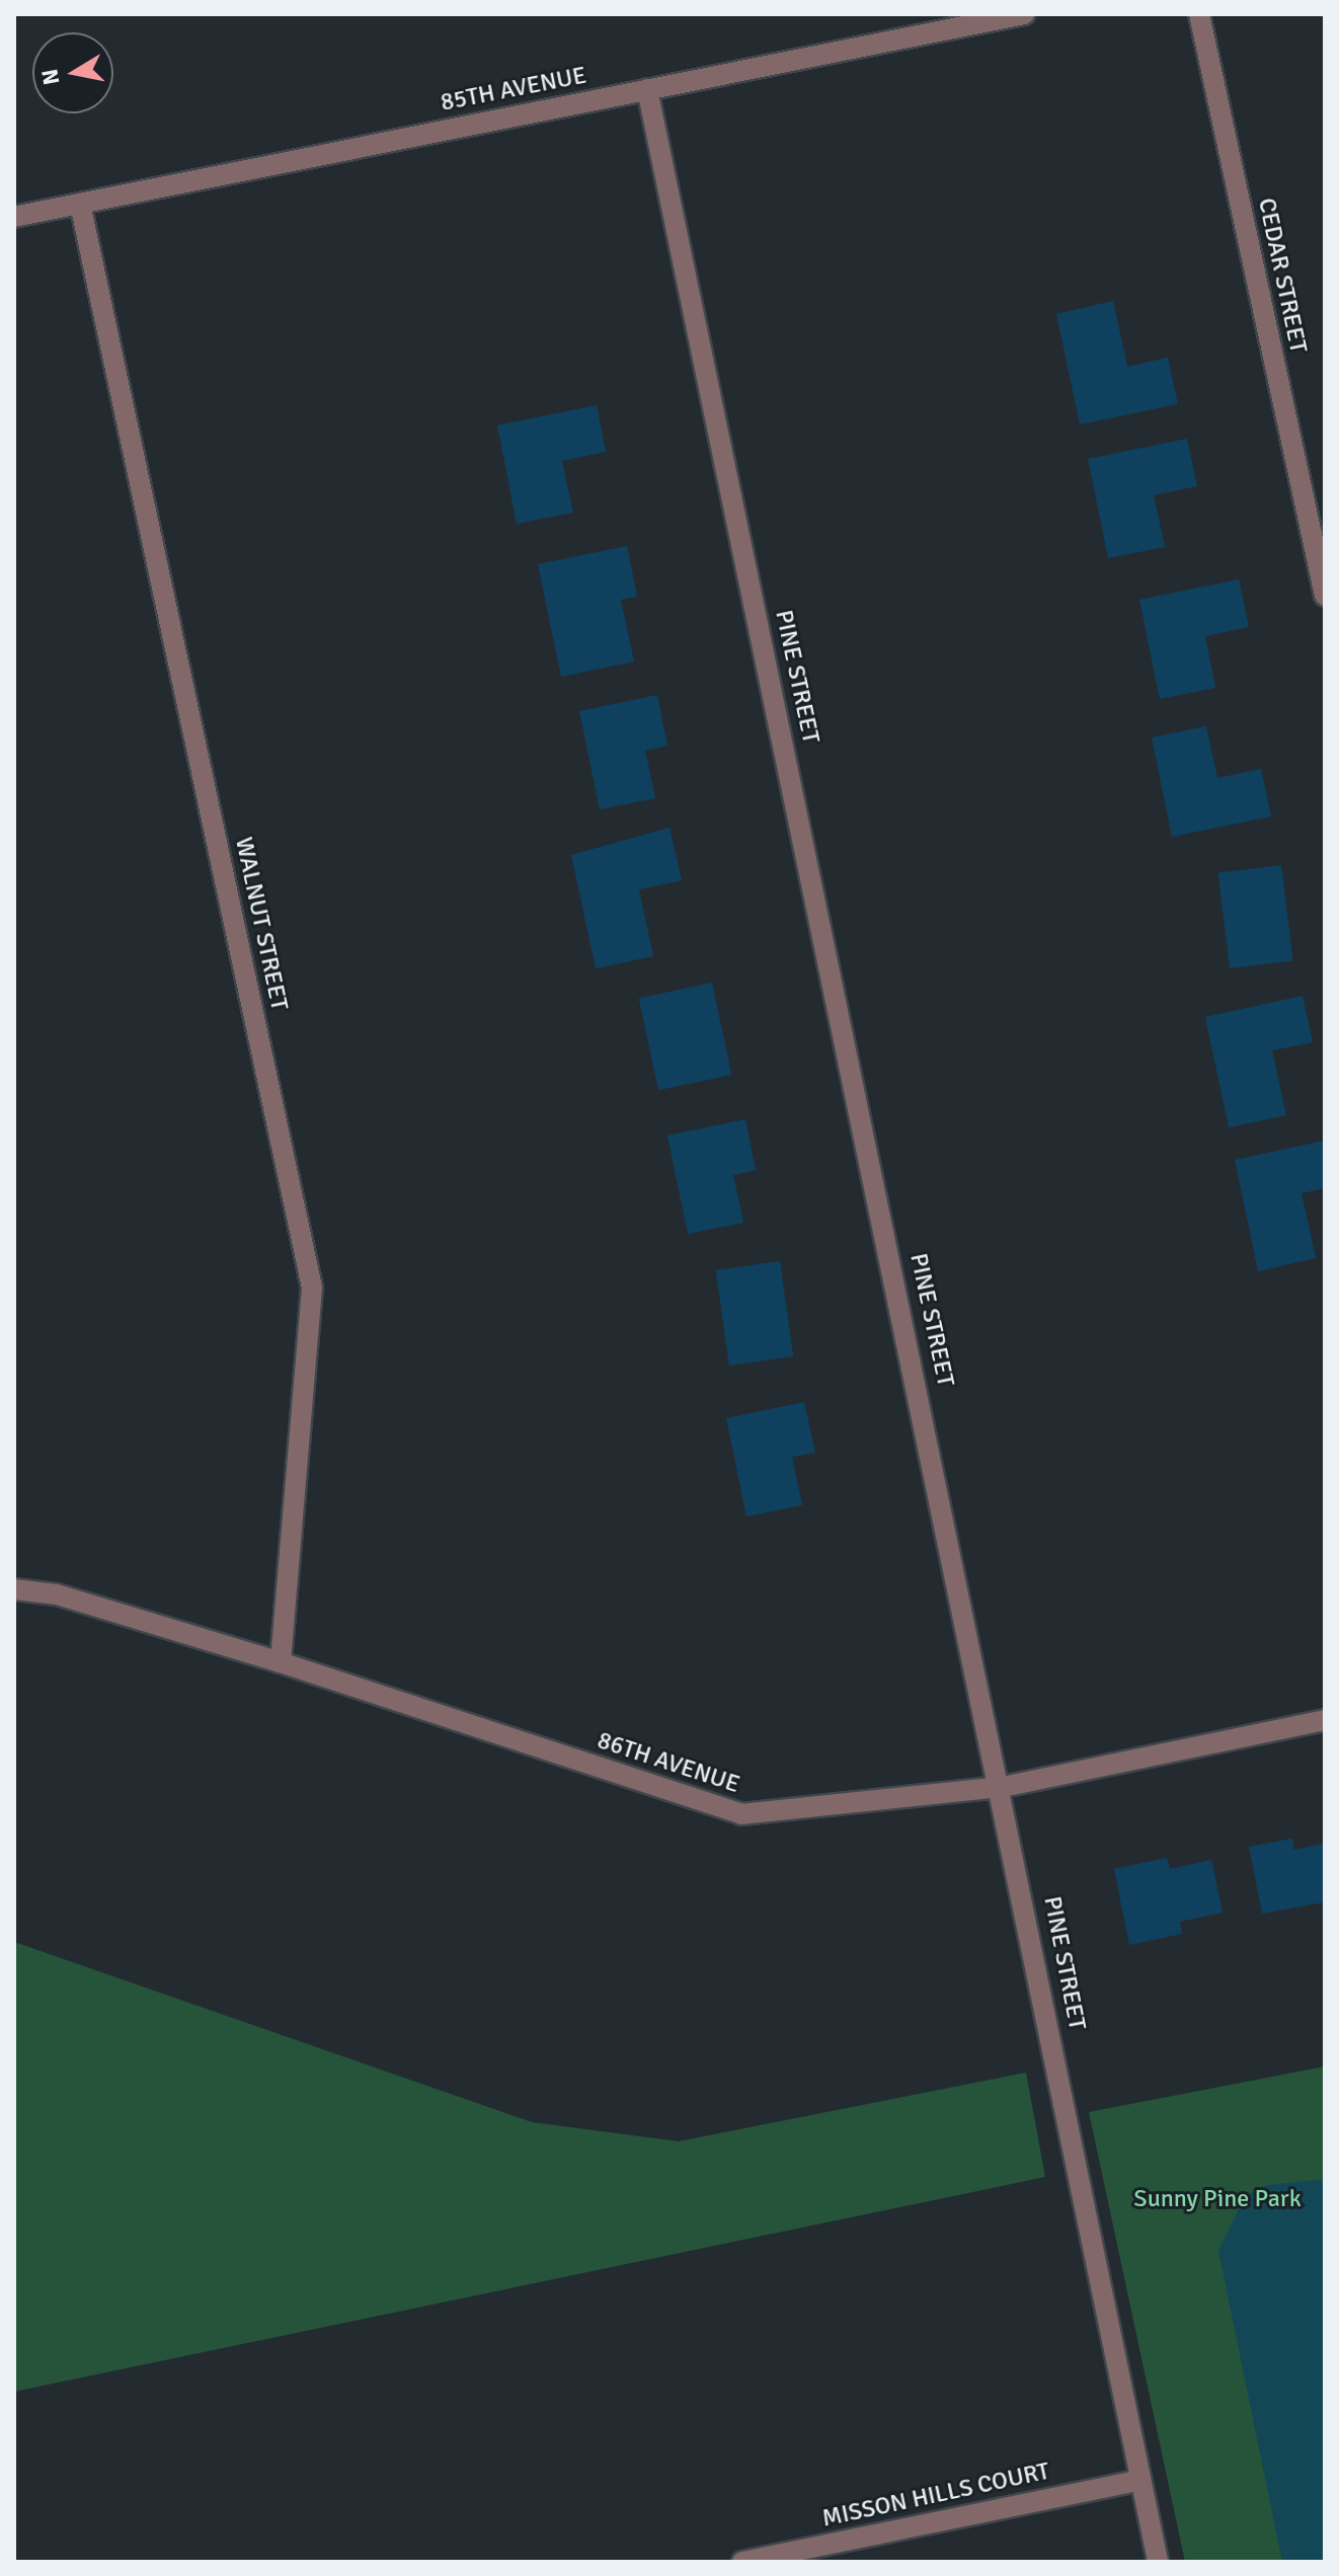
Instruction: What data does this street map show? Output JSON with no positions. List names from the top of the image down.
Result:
{
  "streets": {
    "street": [
      "85TH AVENUE",
      "CEDAR STREET",
      "PINE STREET",
      "WALNUT STREET",
      "86TH AVENUE",
      "MISSON HILLS COURT"
    ]
  },
  "crossings": [
    ["85TH AVENUE", "PINE STREET"],
    ["85TH AVENUE", "WALNUT STREET"],
    ["PINE STREET", "86TH AVENUE"],
    ["PINE STREET", "MISSON HILLS COURT"],
    ["WALNUT STREET", "86TH AVENUE"]
  ],
  "parks": ["Sunny Pine Park"],
  "north": "left"
}
